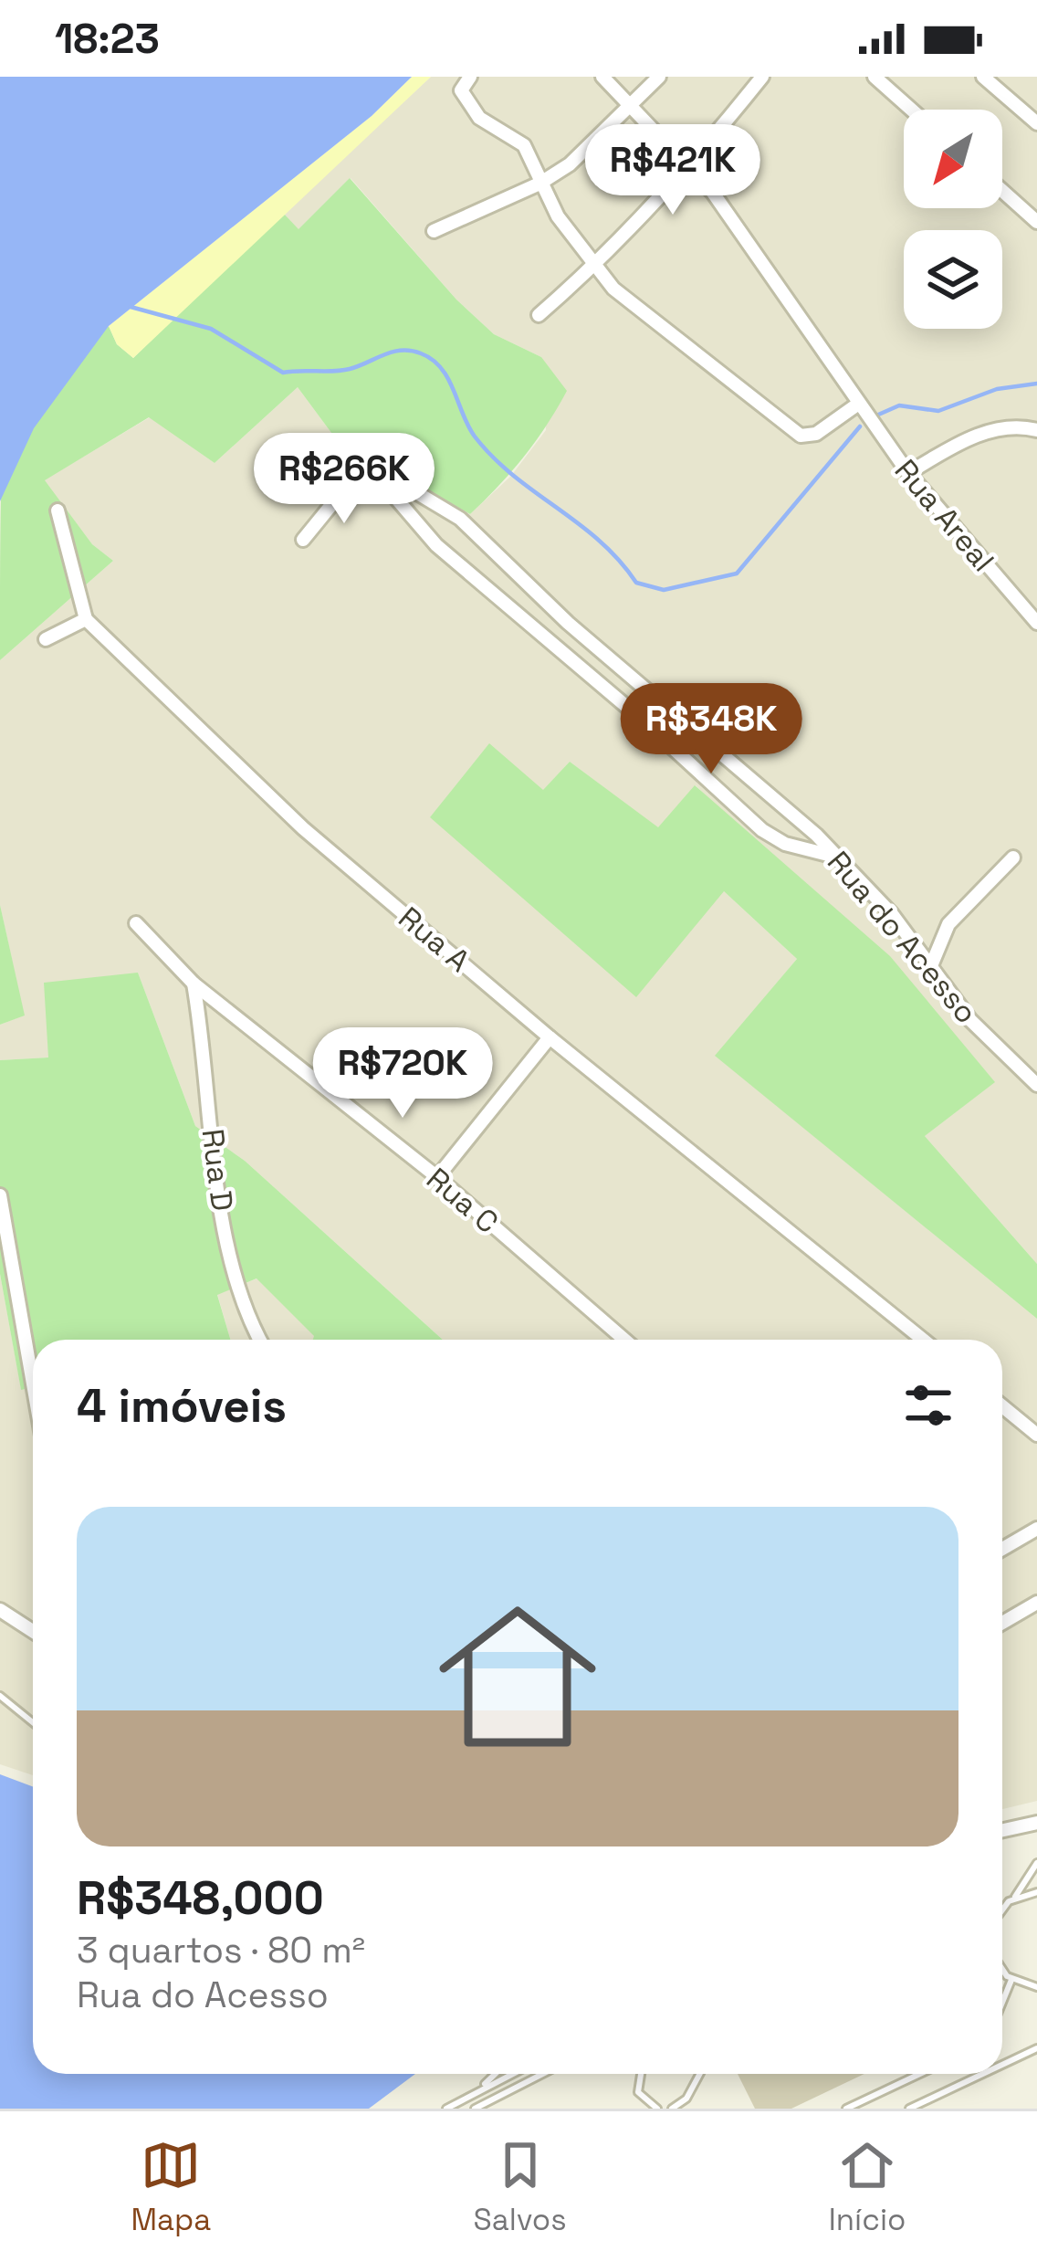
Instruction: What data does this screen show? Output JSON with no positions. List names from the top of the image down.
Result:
{
  "streets": {
    "street": [
      "Rua Areal",
      "Rua do Acesso",
      "Rua A",
      "Rua D",
      "Rua C"
    ]
  },
  "crossings": [
    ["Rua D", "Rua C"]
  ],
  "north": "bottom left",
  "page": {
    "status": "18:23",
    "price": [
      "R$421K",
      "R$266K",
      "R$348K",
      "R$720K"
    ],
    "heading": "4 imóveis",
    "list": [
      {
        "name": "R$348,000",
        "note": "3 quartos · 80 m² · Rua do Acesso"
      }
    ],
    "tabs": ["Mapa", "Salvos", "Início"]
  }
}
